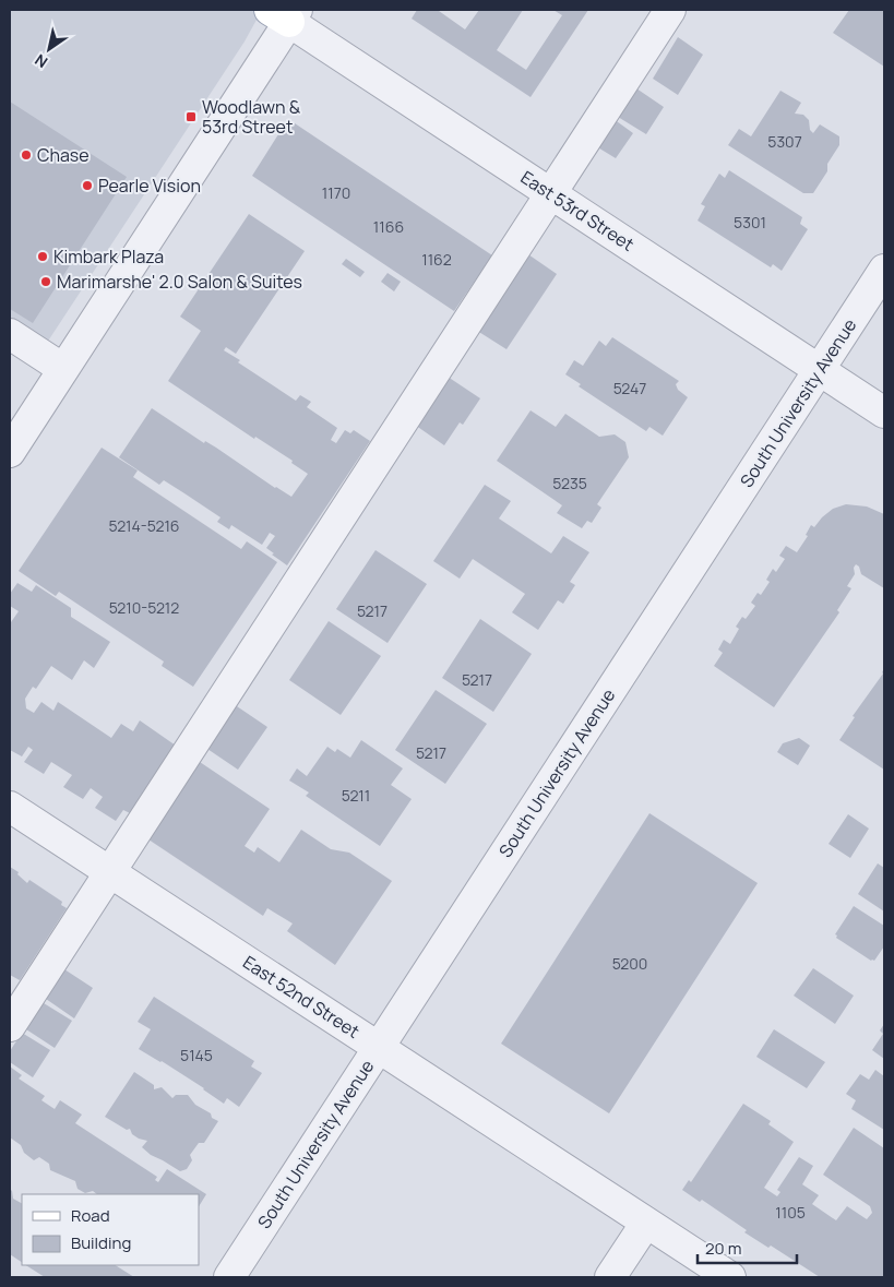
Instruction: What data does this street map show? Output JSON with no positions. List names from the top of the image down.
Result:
{
  "streets": {
    "street": ["East 53rd Street", "South University Avenue", "East 52nd Street"]
  },
  "crossings": [
    ["East 53rd Street", "South University Avenue"],
    ["South University Avenue", "East 52nd Street"]
  ],
  "places": {
    "transit": ["Woodlawn & 53rd Street"],
    "other": [
      "Chase",
      "Pearle Vision",
      "Kimbark Plaza",
      "Marimarshe' 2.0 Salon & Suites"
    ]
  },
  "house_numbers": [
    "5307",
    "1170",
    "5301",
    "1166",
    "1162",
    "5247",
    "5235",
    "5214-5216",
    "5210-5212",
    "5217",
    "5217",
    "5217",
    "5211",
    "5200",
    "5145",
    "1105"
  ],
  "legend": ["Road", "Building"],
  "scale_bar": "20 m",
  "north": "bottom left"
}
